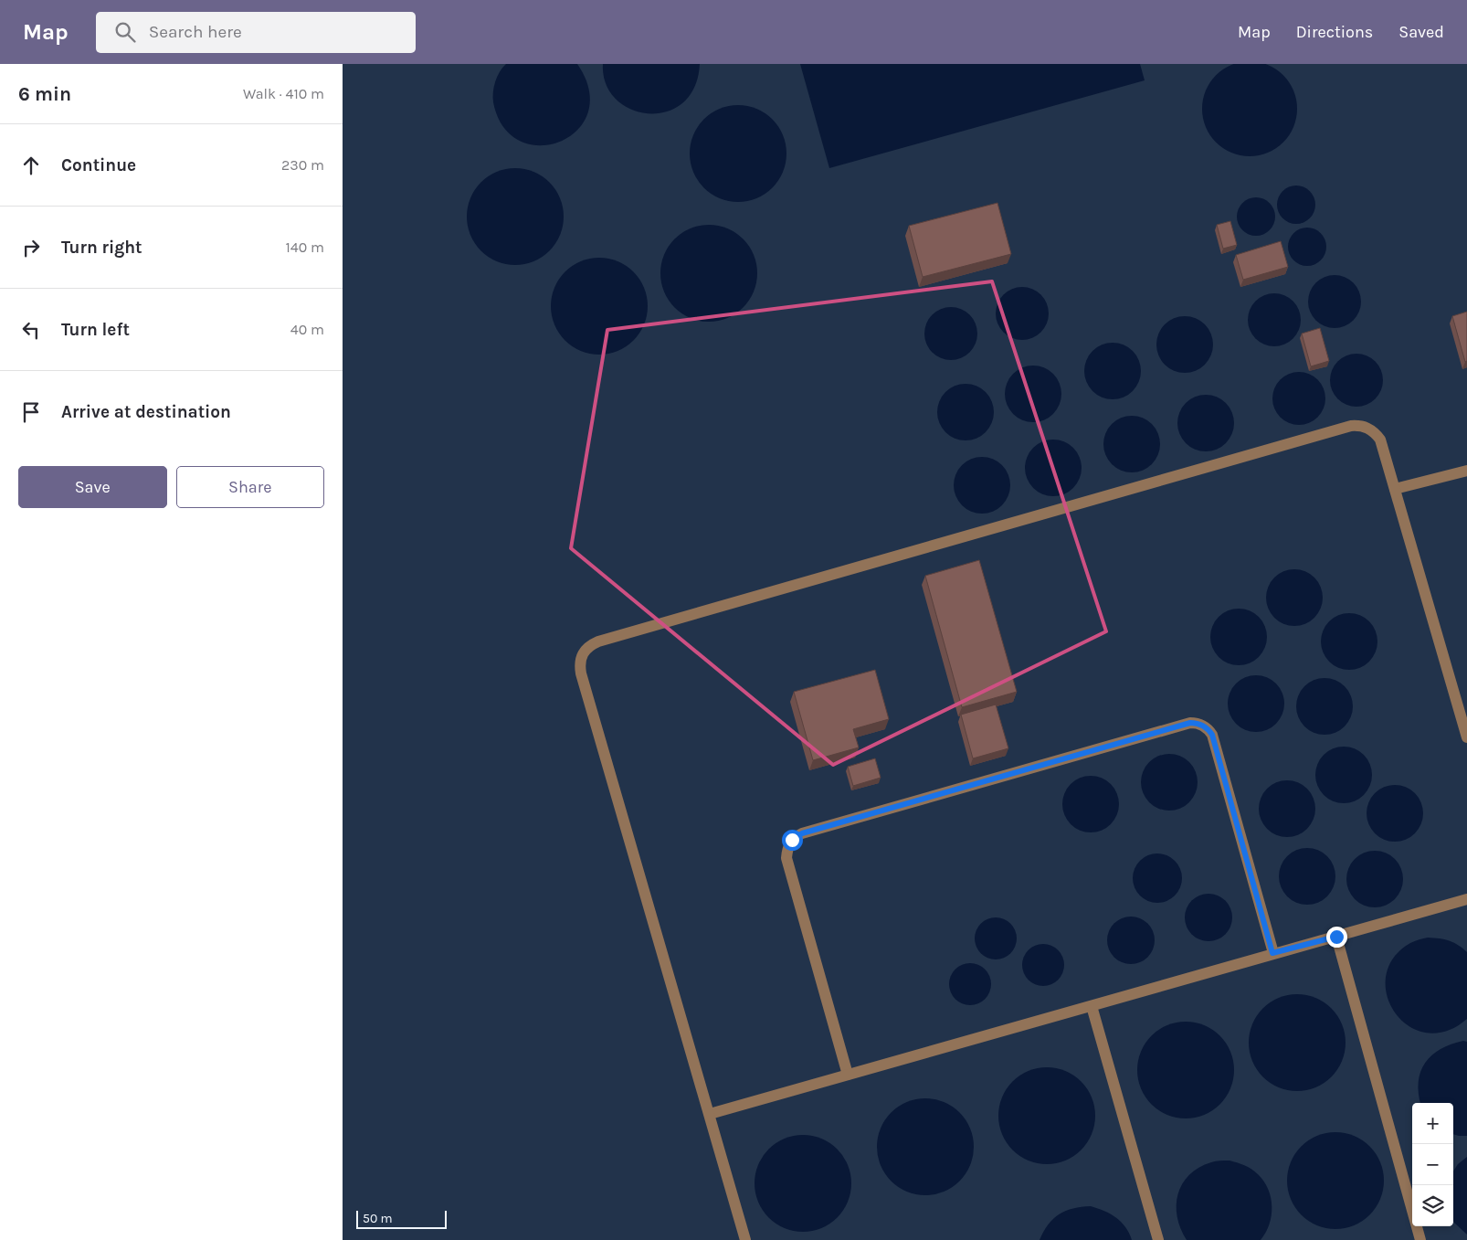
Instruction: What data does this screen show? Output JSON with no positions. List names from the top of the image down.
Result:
{
  "scale_bar": "50 m",
  "page": {
    "header": "Map",
    "search": "Search here",
    "nav": ["Map", "Directions", "Saved"],
    "heading": ["6 min", "Walk · 410 m"],
    "list": [
      ["Continue", "230 m"],
      ["Turn right", "140 m"],
      ["Turn left", "40 m"],
      "Arrive at destination"
    ],
    "buttons": ["Save", "Share"],
    "map_buttons": ["+", "−"],
    "scale": "50 m"
  }
}
